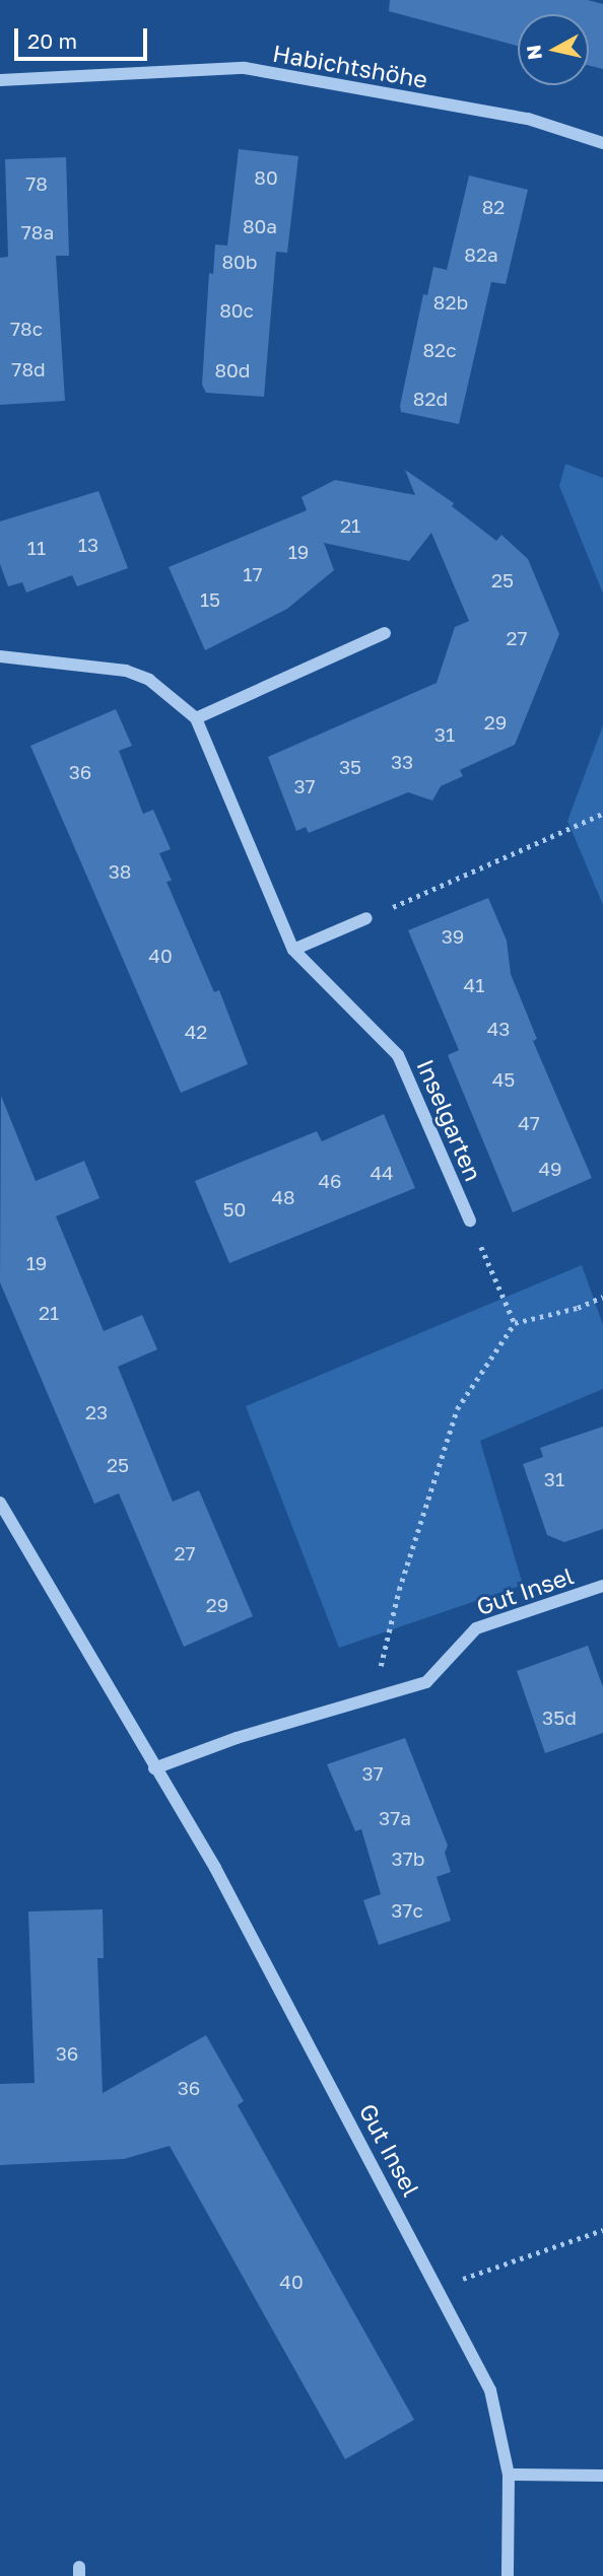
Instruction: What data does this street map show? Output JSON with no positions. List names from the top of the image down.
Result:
{
  "streets": {
    "street": ["Habichtshöhe", "Inselgarten", "Gut Insel"]
  },
  "house_numbers": [
    "80",
    "78",
    "82",
    "80a",
    "78a",
    "82a",
    "80b",
    "82b",
    "80c",
    "78c",
    "82c",
    "78d",
    "80d",
    "82d",
    "21",
    "13",
    "11",
    "19",
    "17",
    "25",
    "15",
    "27",
    "29",
    "31",
    "33",
    "35",
    "36",
    "37",
    "38",
    "39",
    "40",
    "41",
    "43",
    "42",
    "45",
    "47",
    "49",
    "44",
    "46",
    "48",
    "50",
    "19",
    "21",
    "23",
    "25",
    "31",
    "27",
    "29",
    "35d",
    "37",
    "37a",
    "37b",
    "37c",
    "36",
    "36",
    "40"
  ],
  "scale_bar": "20 m",
  "north": "left"
}
